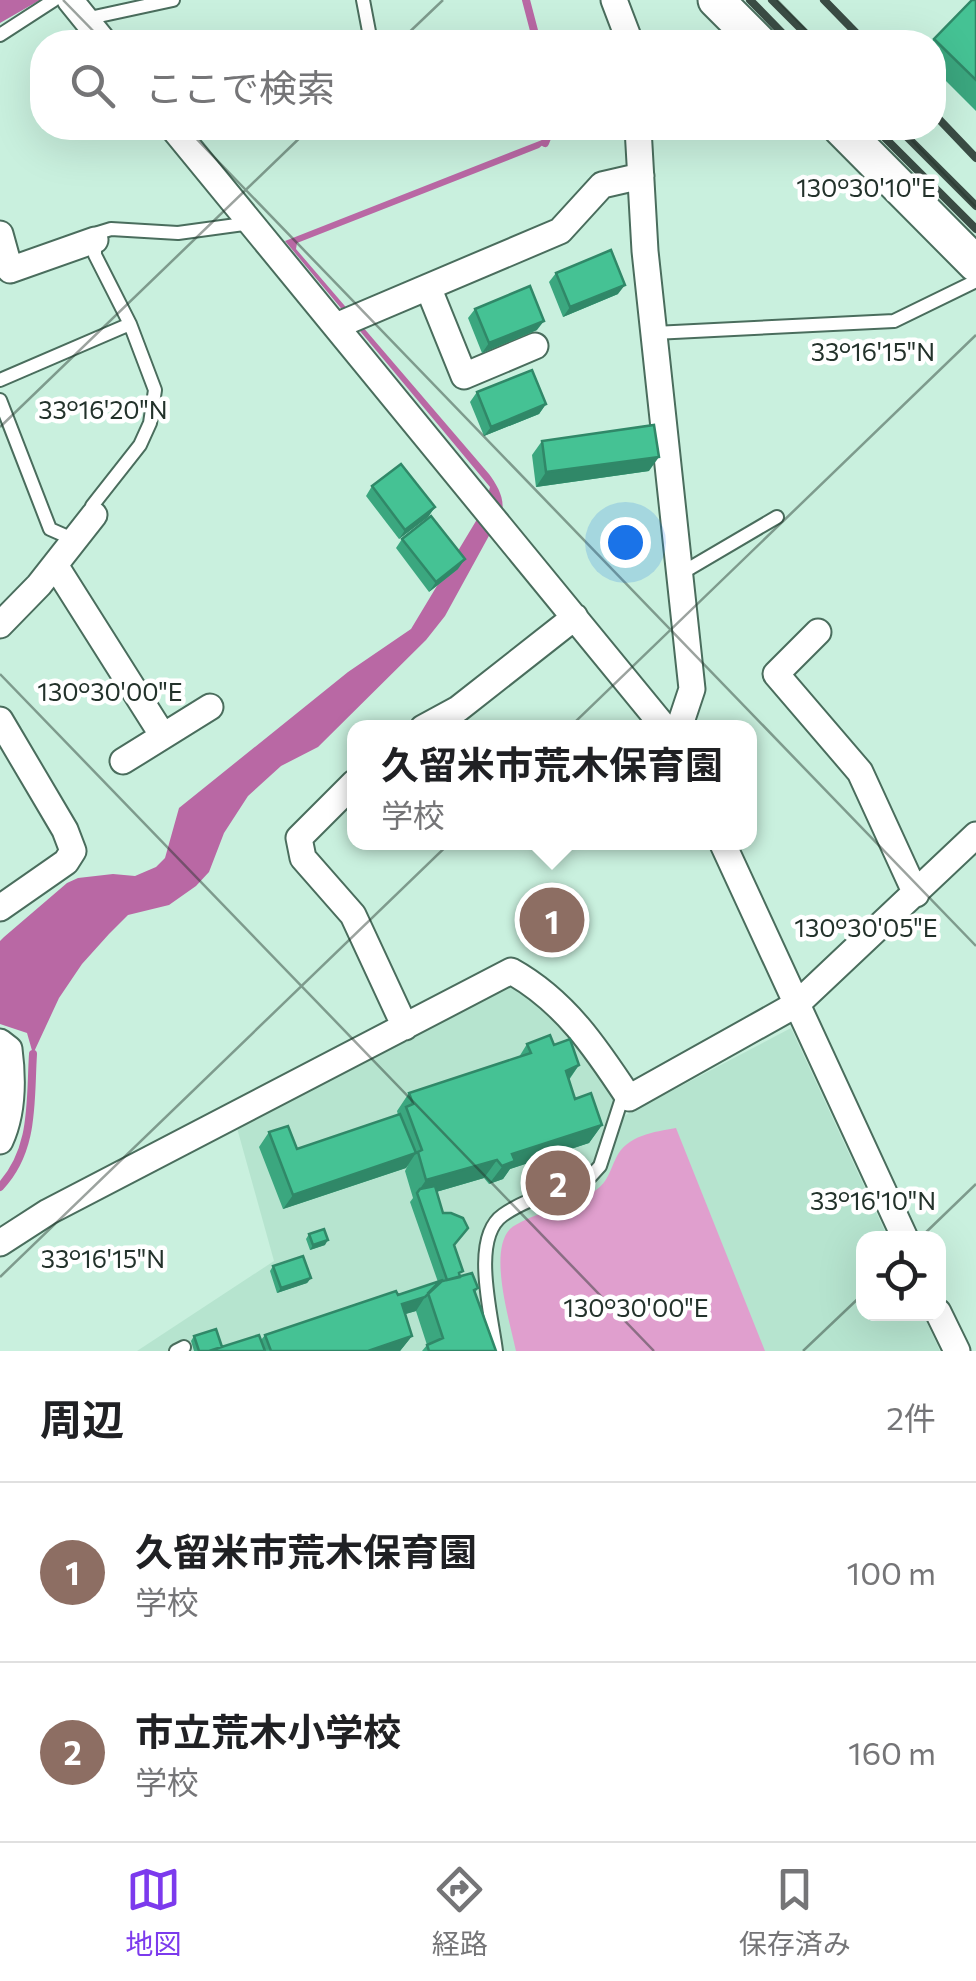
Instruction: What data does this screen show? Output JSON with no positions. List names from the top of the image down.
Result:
{
  "page": {
    "search": "ここで検索",
    "popup": ["久留米市荒木保育園", "学校"],
    "pins": ["1", "2"],
    "heading": ["周辺", "2件"],
    "list": [
      {
        "mark": "1",
        "name": "久留米市荒木保育園",
        "note": "学校",
        "value": "100 m"
      },
      {
        "mark": "2",
        "name": "市立荒木小学校",
        "note": "学校",
        "value": "160 m"
      }
    ],
    "nav": ["地図", "経路", "保存済み"]
  },
  "coordinates": [
    "130°30'10\"E",
    "33°16'15\"N",
    "33°16'20\"N",
    "130°30'00\"E",
    "130°30'05\"E",
    "33°16'10\"N"
  ]
}
